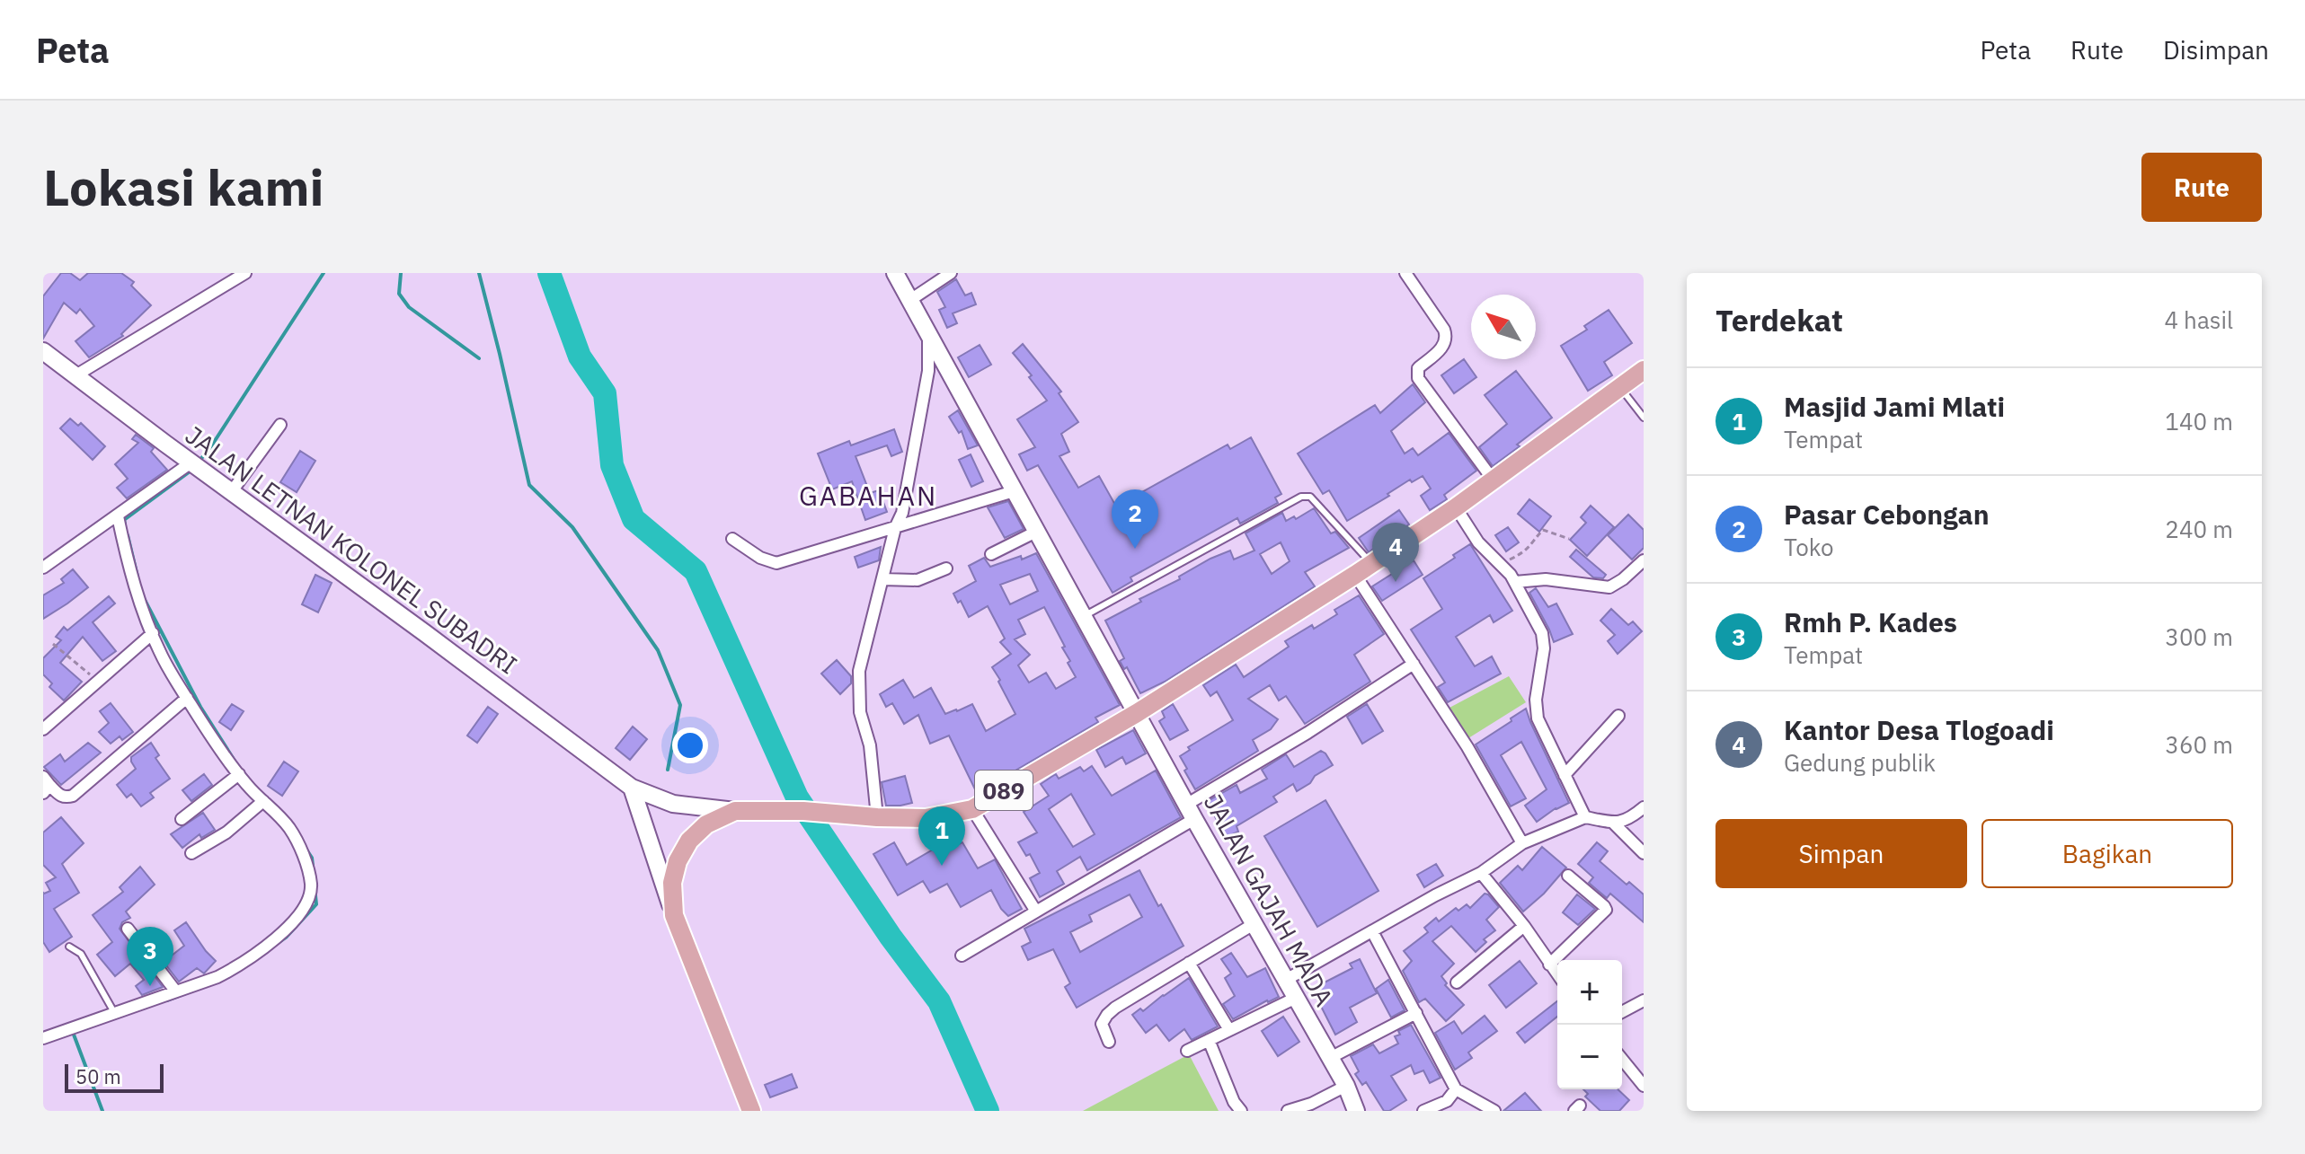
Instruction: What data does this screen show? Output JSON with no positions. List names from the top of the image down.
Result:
{
  "streets": {
    "main road": ["JALAN LETNAN KOLONEL SUBADRI", "089", "JALAN GAJAH MADA"]
  },
  "crossings": [
    ["JALAN LETNAN KOLONEL SUBADRI", "089"],
    ["089", "JALAN GAJAH MADA"]
  ],
  "districts": ["GABAHAN"],
  "scale_bar": "50 m",
  "north": "top left",
  "page": {
    "header": "Peta",
    "nav": ["Peta", "Rute", "Disimpan"],
    "buttons": [
      "Rute",
      ["Simpan", "Bagikan"]
    ],
    "title": "Lokasi kami",
    "heading": ["Terdekat", "4 hasil"],
    "list": [
      {
        "mark": "1",
        "name": "Masjid Jami Mlati",
        "note": "Tempat",
        "value": "140 m"
      },
      {
        "mark": "2",
        "name": "Pasar Cebongan",
        "note": "Toko",
        "value": "240 m"
      },
      {
        "mark": "3",
        "name": "Rmh P. Kades",
        "note": "Tempat",
        "value": "300 m"
      },
      {
        "mark": "4",
        "name": "Kantor Desa Tlogoadi",
        "note": "Gedung publik",
        "value": "360 m"
      }
    ],
    "pins": [
      "2",
      "4",
      "1",
      "3"
    ],
    "map_buttons": ["+", "−"],
    "scale": "50 m"
  }
}
